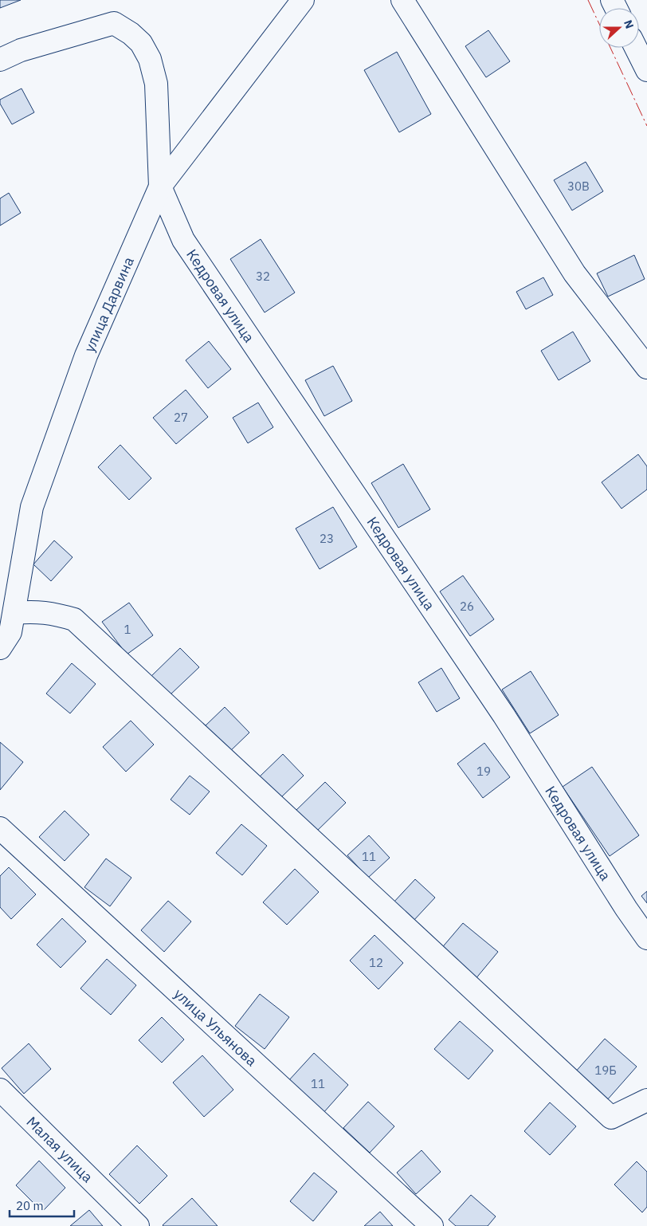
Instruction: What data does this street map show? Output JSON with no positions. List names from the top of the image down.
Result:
{
  "streets": {
    "street": [
      "Кедровая улица",
      "улица Дарвина",
      "улица Ульянова",
      "Малая улица"
    ]
  },
  "crossings": [
    ["Кедровая улица", "улица Дарвина"]
  ],
  "house_numbers": [
    "30В",
    "32",
    "27",
    "23",
    "26",
    "1",
    "19",
    "11",
    "12",
    "19Б",
    "11"
  ],
  "scale_bar": "20 m",
  "north": "right"
}
